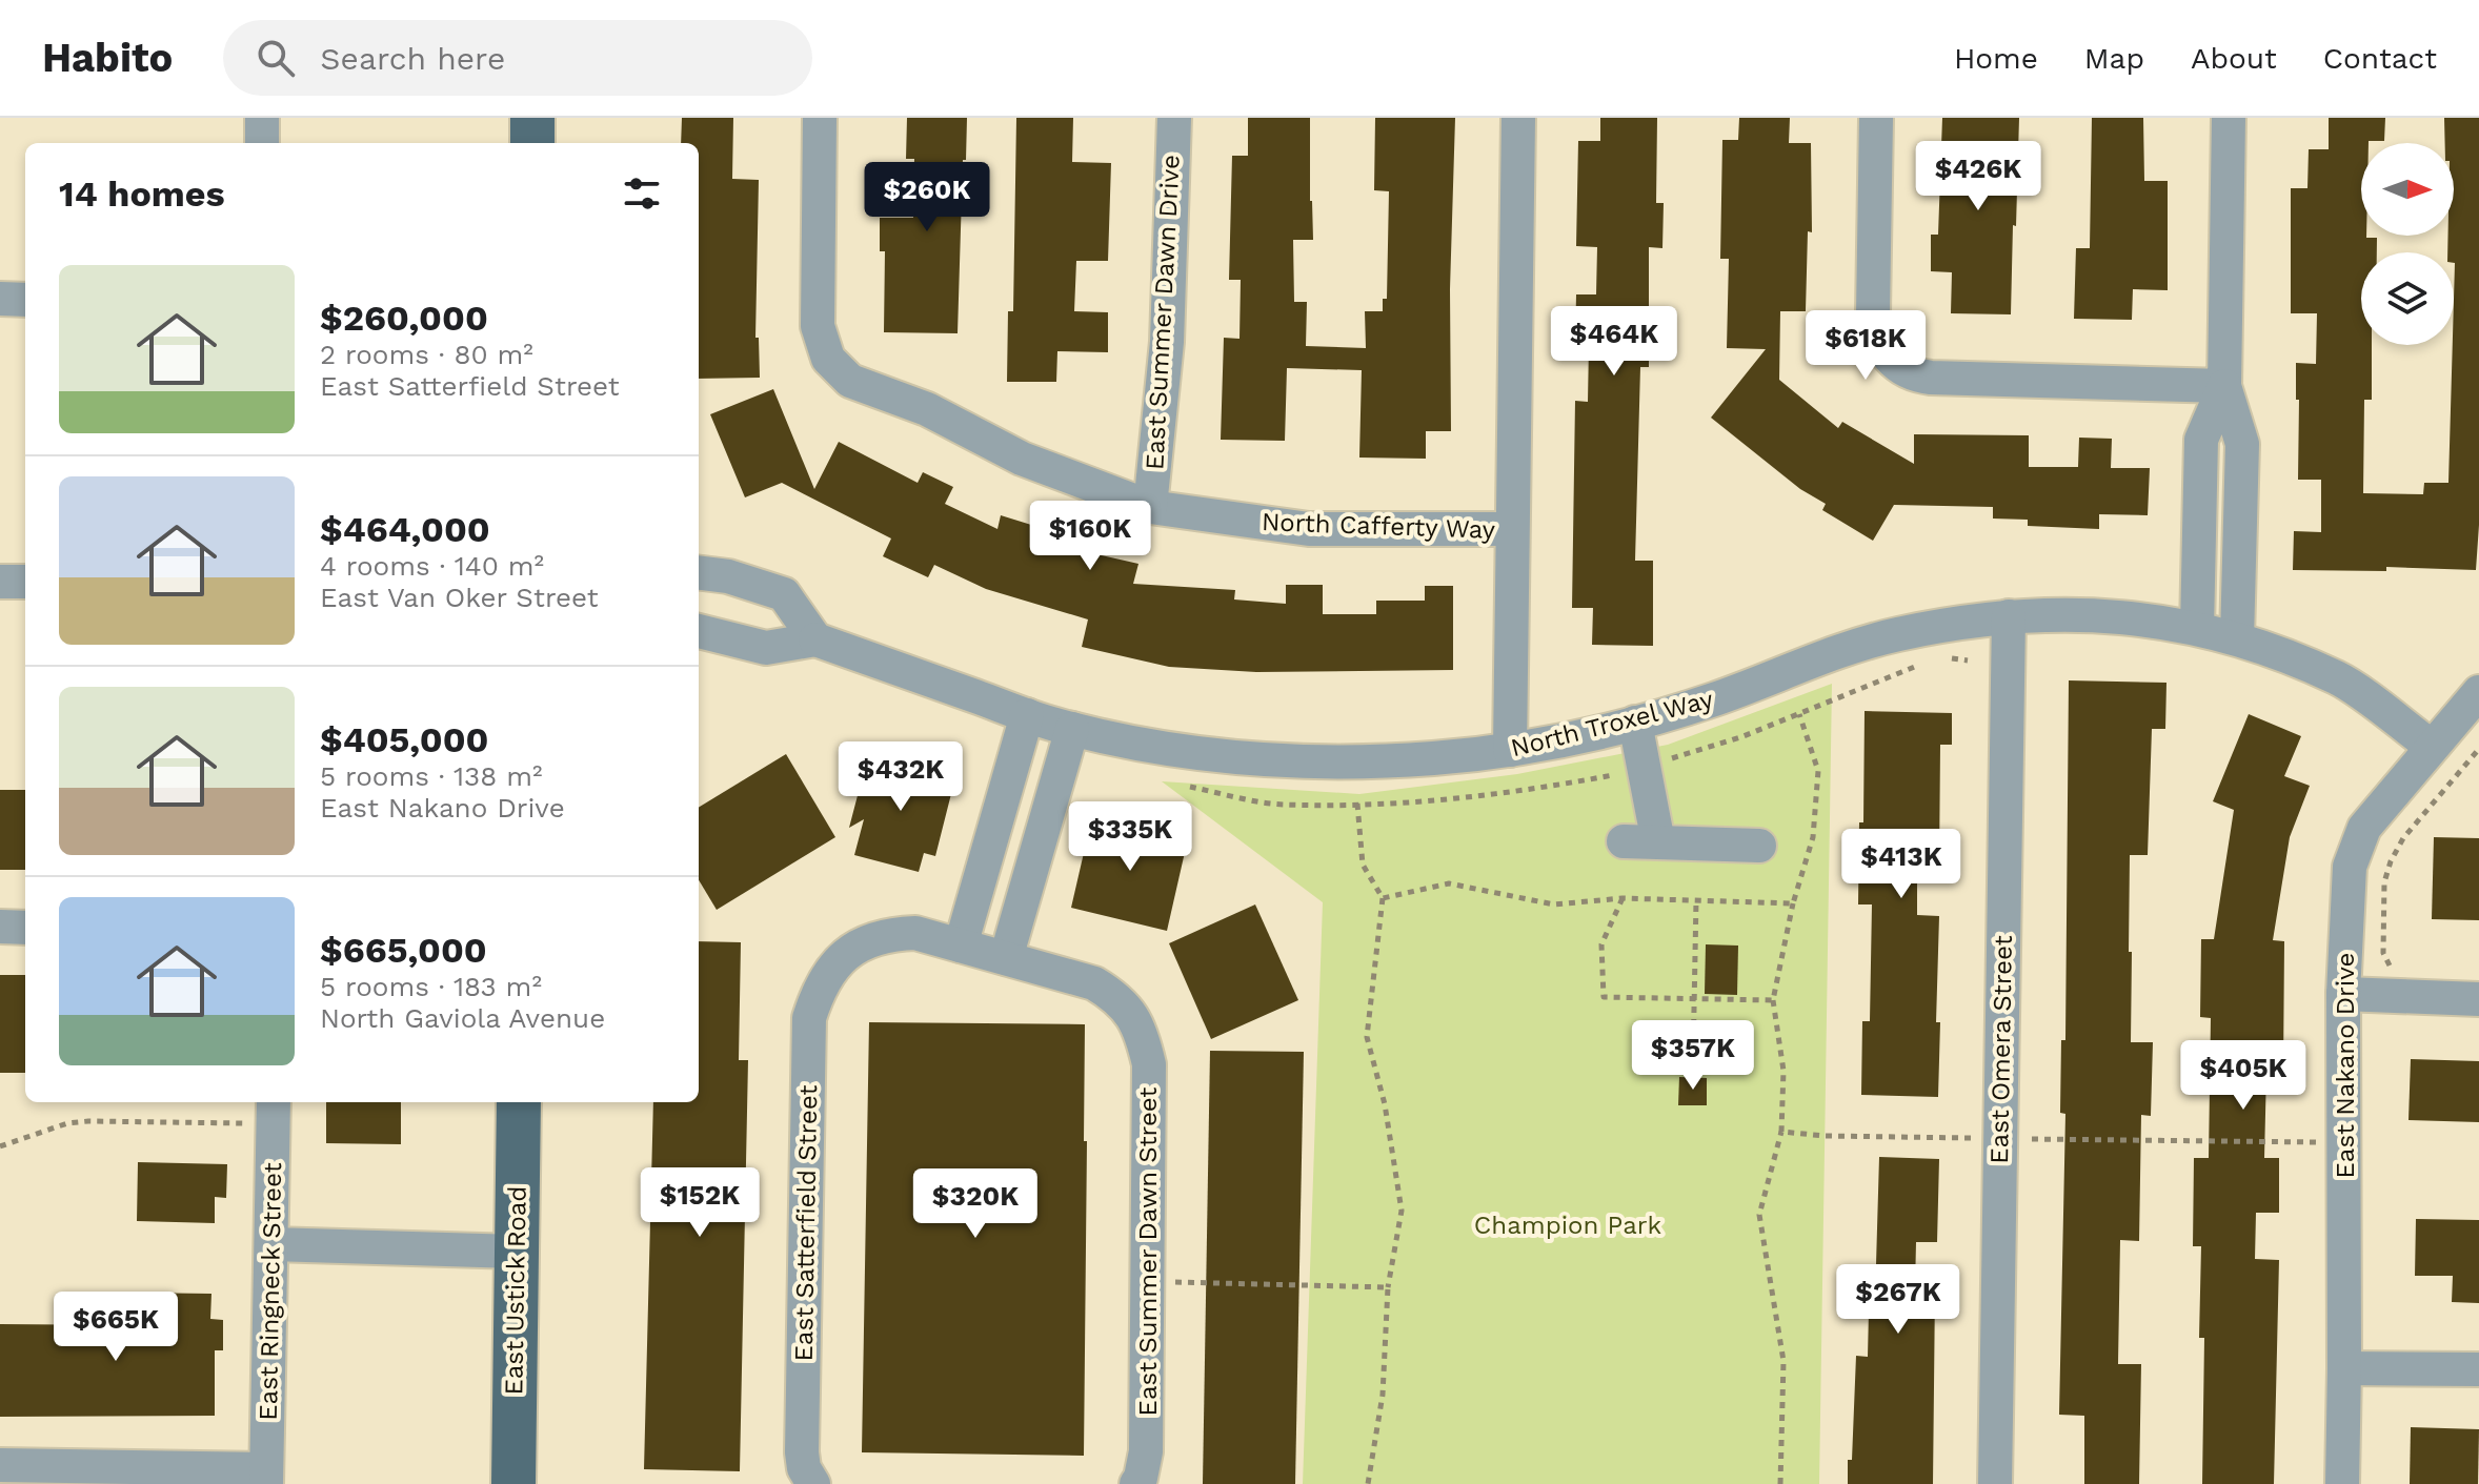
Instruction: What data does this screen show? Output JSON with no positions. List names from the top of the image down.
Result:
{
  "streets": {
    "main road": ["East Ustick Road"],
    "street": [
      "East Summer Dawn Drive",
      "North Cafferty Way",
      "North Troxel Way",
      "East Omera Street",
      "East Nakano Drive",
      "East Satterfield Street",
      "East Summer Dawn Street",
      "East Ringneck Street"
    ]
  },
  "crossings": [
    ["East Summer Dawn Drive", "North Cafferty Way"],
    ["North Troxel Way", "East Omera Street"],
    ["North Troxel Way", "East Nakano Drive"]
  ],
  "parks": ["Champion Park"],
  "north": "right",
  "page": {
    "header": "Habito",
    "search": "Search here",
    "nav": [
      "Home",
      "Map",
      "About",
      "Contact"
    ],
    "price": [
      "$426K",
      "$260K",
      "$464K",
      "$618K",
      "$160K",
      "$432K",
      "$335K",
      "$413K",
      "$357K",
      "$405K",
      "$152K",
      "$320K",
      "$267K",
      "$665K"
    ],
    "heading": "14 homes",
    "list": [
      {
        "name": "$260,000",
        "note": "2 rooms · 80 m² · East Satterfield Street"
      },
      {
        "name": "$464,000",
        "note": "4 rooms · 140 m² · East Van Oker Street"
      },
      {
        "name": "$405,000",
        "note": "5 rooms · 138 m² · East Nakano Drive"
      },
      {
        "name": "$665,000",
        "note": "5 rooms · 183 m² · North Gaviola Avenue"
      }
    ]
  }
}
